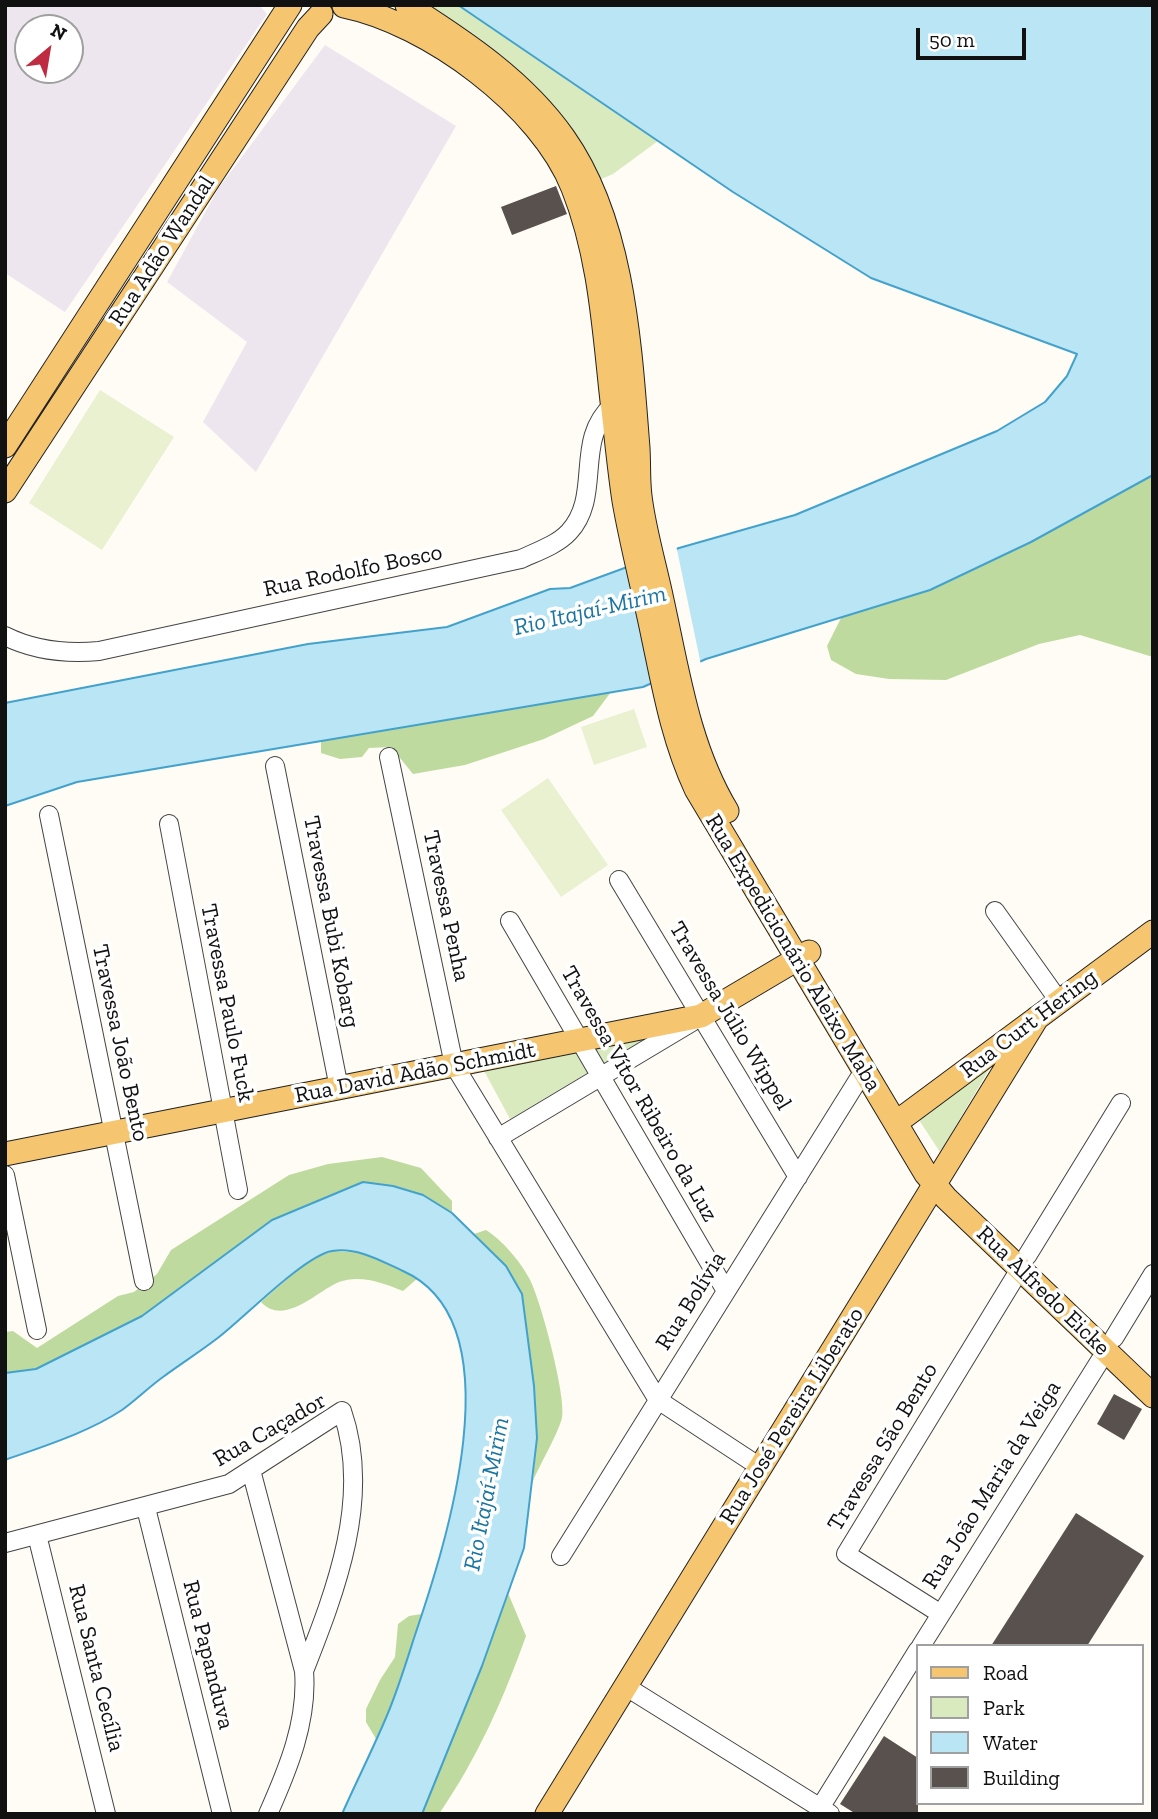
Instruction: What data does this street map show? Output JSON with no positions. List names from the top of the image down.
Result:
{
  "streets": {
    "main road": [
      "Rua Adão Wandal",
      "Rua Expedicionário Aleixo Maba",
      "Rua Curt Hering",
      "Rua David Adão Schmidt",
      "Rua Alfredo Eicke",
      "Rua José Pereira Liberato"
    ],
    "street": [
      "Rua Rodolfo Bosco",
      "Travessa Penha",
      "Travessa Bubi Kobarg",
      "Travessa Paulo Fuck",
      "Travessa Júlio Wippel",
      "Travessa João Bento",
      "Travessa Vítor Ribeiro da Luz",
      "Rua Bolívia",
      "Rua Caçador",
      "Travessa São Bento",
      "Rua João Maria da Veiga",
      "Rua Papanduva",
      "Rua Santa Cecília"
    ]
  },
  "crossings": [
    ["Travessa Penha", "Rua David Adão Schmidt"],
    ["Travessa Penha", "Rua Bolívia"],
    ["Travessa Bubi Kobarg", "Rua David Adão Schmidt"],
    ["Rua Expedicionário Aleixo Maba", "Rua Curt Hering"],
    ["Rua Expedicionário Aleixo Maba", "Rua David Adão Schmidt"],
    ["Rua Expedicionário Aleixo Maba", "Rua Alfredo Eicke"],
    ["Rua Expedicionário Aleixo Maba", "Rua Bolívia"],
    ["Rua Expedicionário Aleixo Maba", "Rua José Pereira Liberato"],
    ["Travessa Paulo Fuck", "Rua David Adão Schmidt"],
    ["Travessa Júlio Wippel", "Rua David Adão Schmidt"],
    ["Travessa Júlio Wippel", "Rua Bolívia"],
    ["Rua Curt Hering", "Rua José Pereira Liberato"],
    ["Travessa João Bento", "Rua David Adão Schmidt"],
    ["Rua David Adão Schmidt", "Travessa Vítor Ribeiro da Luz"],
    ["Travessa Vítor Ribeiro da Luz", "Rua Bolívia"],
    ["Rua Alfredo Eicke", "Rua José Pereira Liberato"],
    ["Rua Alfredo Eicke", "Travessa São Bento"],
    ["Rua Alfredo Eicke", "Rua João Maria da Veiga"],
    ["Rua Caçador", "Rua Papanduva"],
    ["Rua Caçador", "Rua Santa Cecília"],
    ["Travessa São Bento", "Rua João Maria da Veiga"]
  ],
  "water": ["Rio Itajaí-Mirim"],
  "legend": [
    "Road",
    "Park",
    "Water",
    "Building"
  ],
  "scale_bar": "50 m",
  "north": "top right"
}
